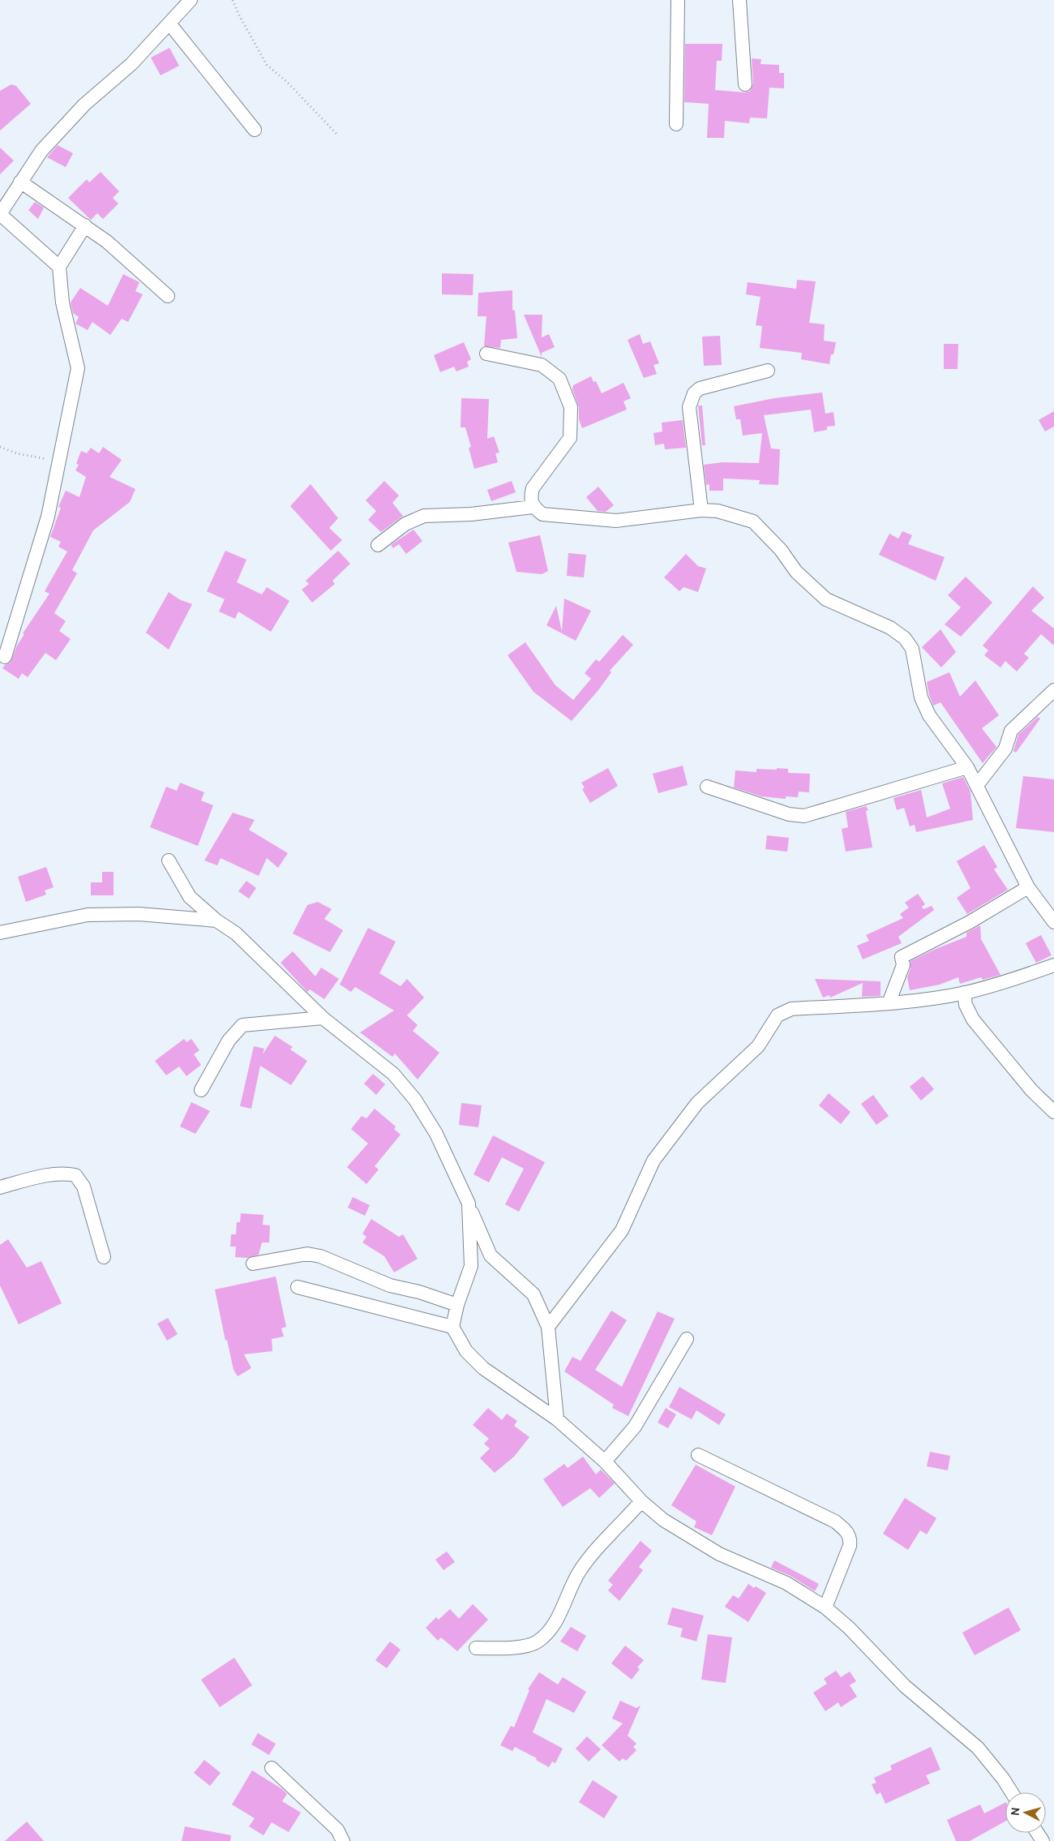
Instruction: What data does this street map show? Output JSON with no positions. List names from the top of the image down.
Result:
{
  "north": "left"
}
